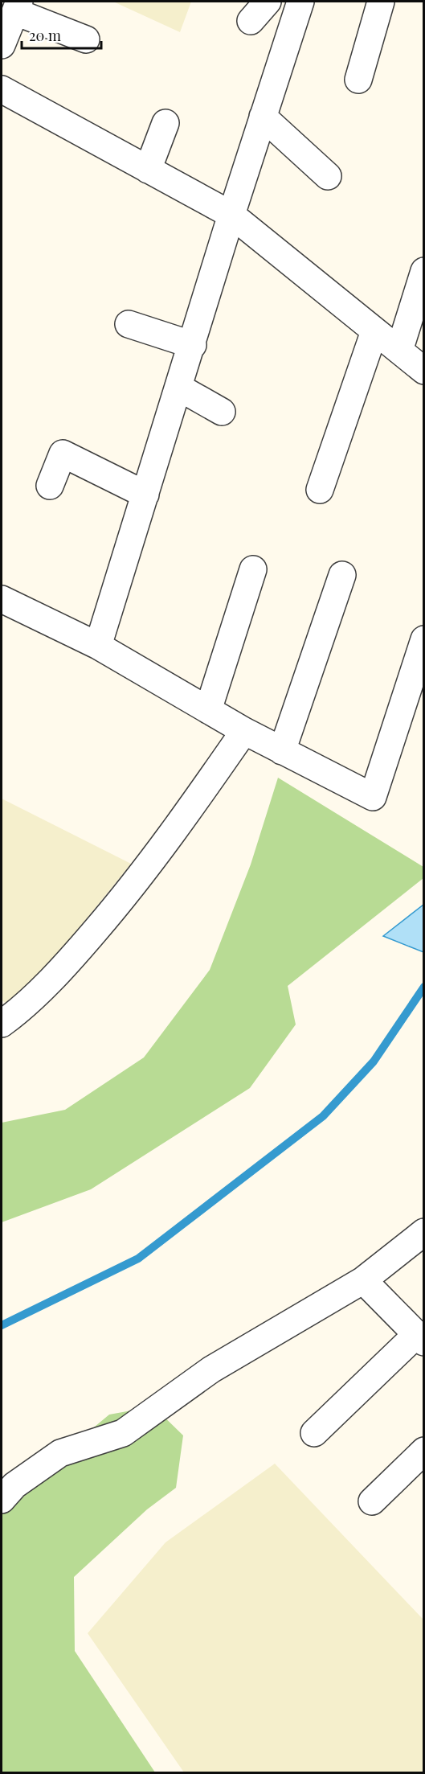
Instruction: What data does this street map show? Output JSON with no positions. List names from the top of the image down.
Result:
{
  "scale_bar": "20 m"
}
